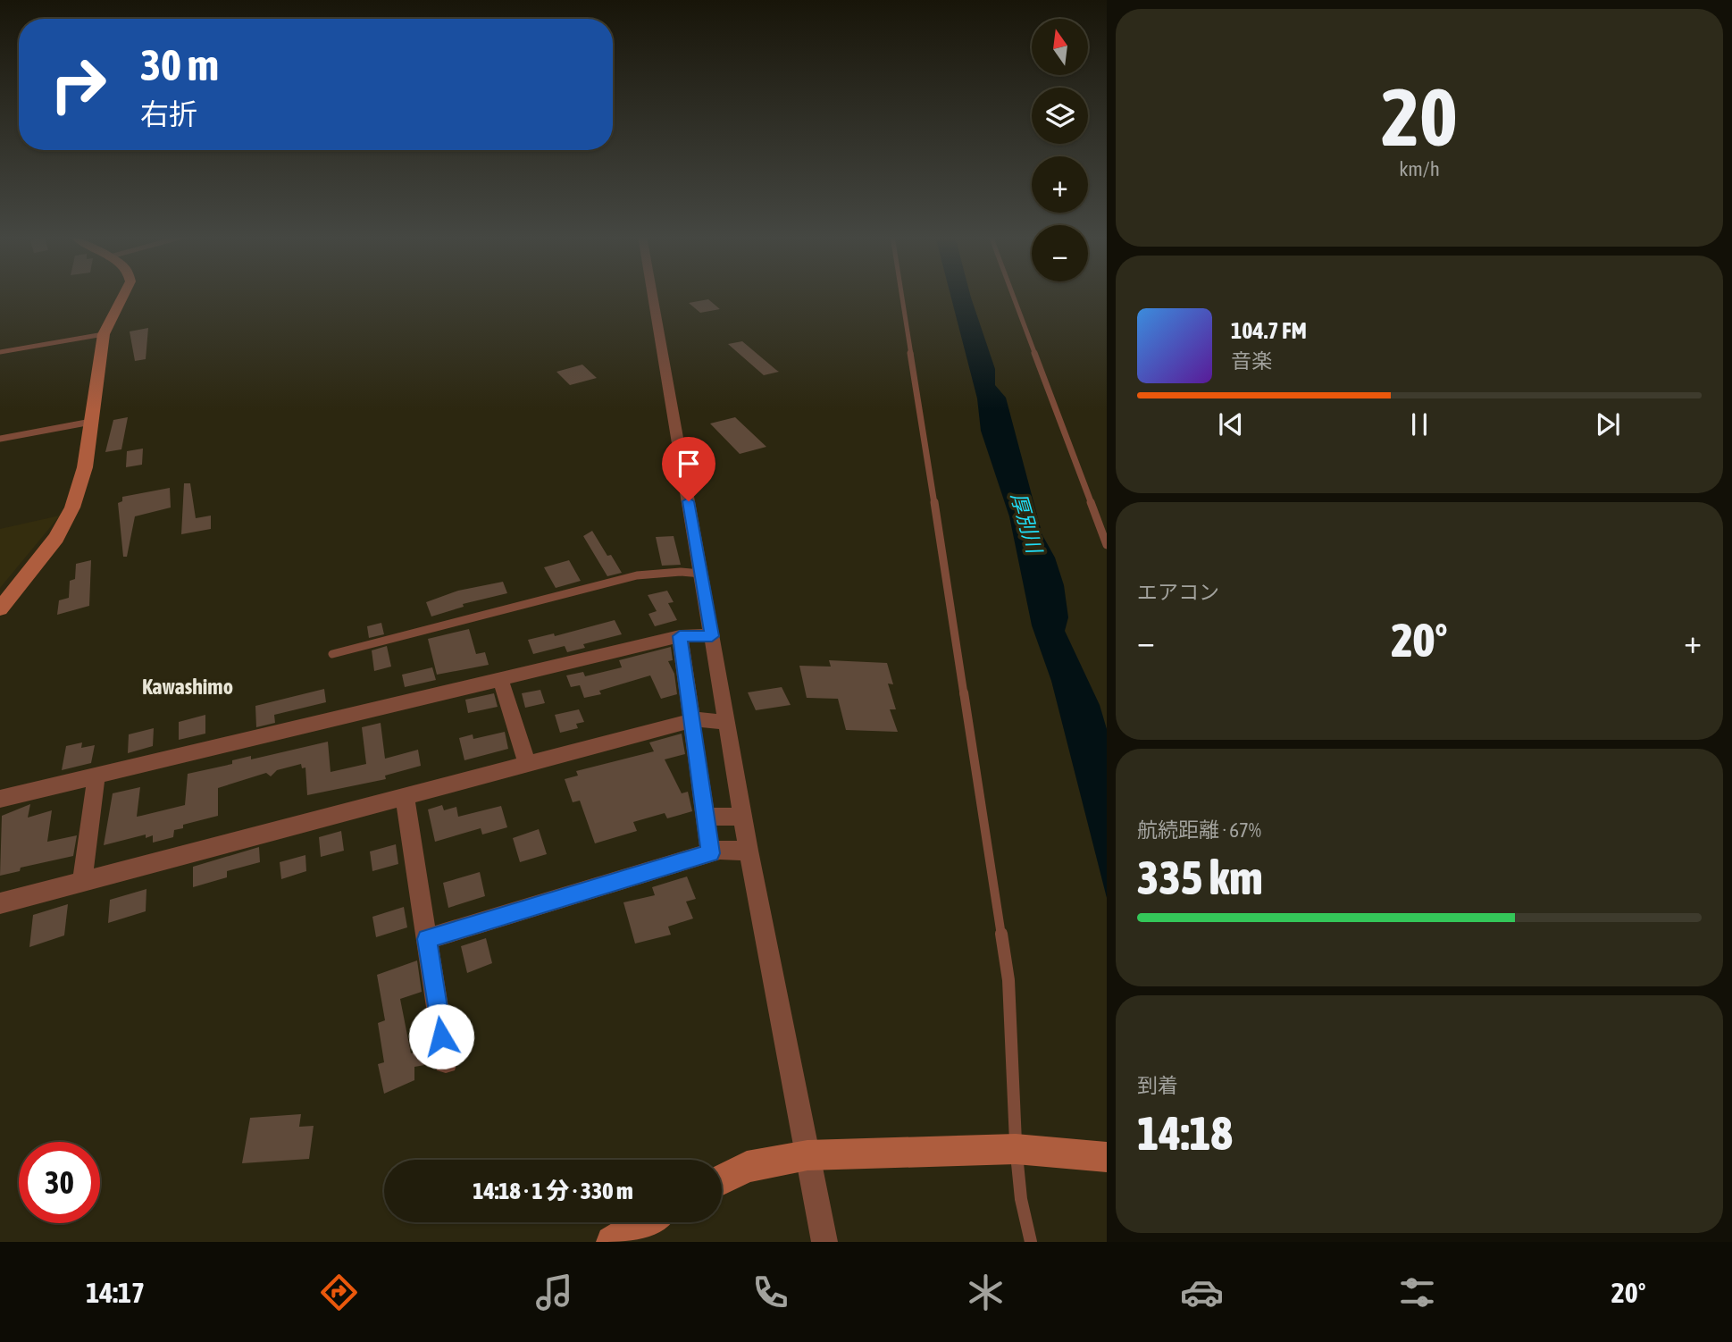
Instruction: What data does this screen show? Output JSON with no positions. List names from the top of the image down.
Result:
{
  "districts": ["Kawashimo"],
  "water": ["厚別川"],
  "north": "top",
  "page": {
    "tile": [
      ["20", "km/h"],
      "エアコン",
      ["航続距離 · 67%", "335 km"],
      ["到着", "14:18"]
    ],
    "map_buttons": ["+", "−"],
    "turn": ["30 m", "右折"],
    "song": ["104.7 FM", "音楽"],
    "heat": ["−", "20°", "+"],
    "limit": "30",
    "trip": "14:18 · 1 分 · 330 m",
    "tabs": ["14:17", "20°"]
  }
}
